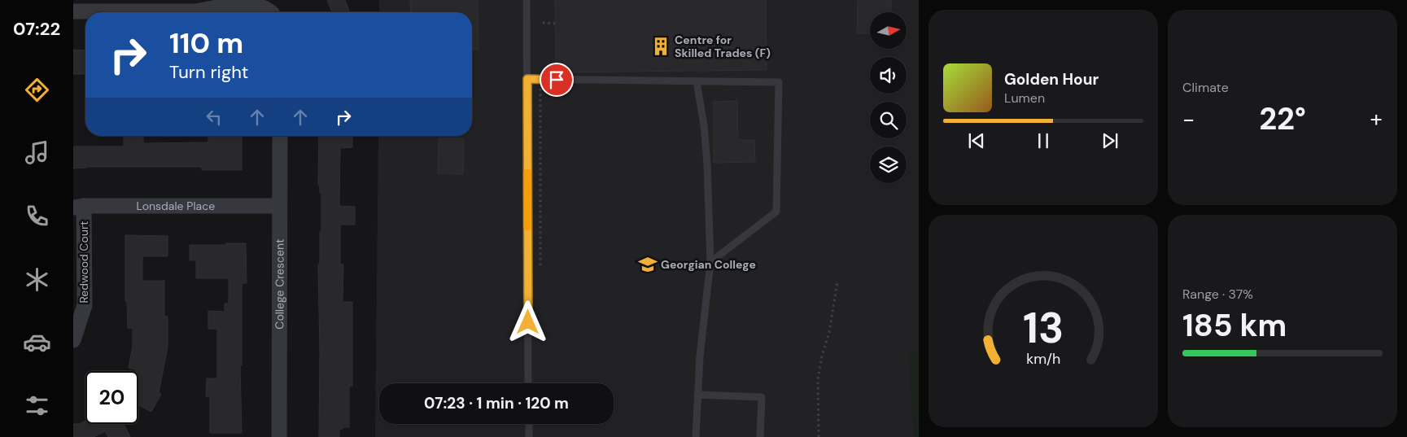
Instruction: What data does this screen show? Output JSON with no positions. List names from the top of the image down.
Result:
{
  "streets": {
    "street": ["Lonsdale Place", "Redwood Court", "College Crescent"]
  },
  "crossings": [
    ["Lonsdale Place", "Redwood Court"],
    ["Lonsdale Place", "College Crescent"]
  ],
  "places": {
    "building": ["Centre for Skilled Trades (F)"],
    "school or university": ["Georgian College"]
  },
  "north": "right",
  "page": {
    "tabs": "07:22",
    "tile": [
      "Climate",
      ["Range · 37%", "185 km"]
    ],
    "turn": ["110 m", "Turn right"],
    "song": ["Golden Hour", "Lumen"],
    "heat": ["−", "22°", "+"],
    "limit": "20",
    "trip": "07:23 · 1 min · 120 m",
    "gauge": ["13", "km/h"]
  }
}
